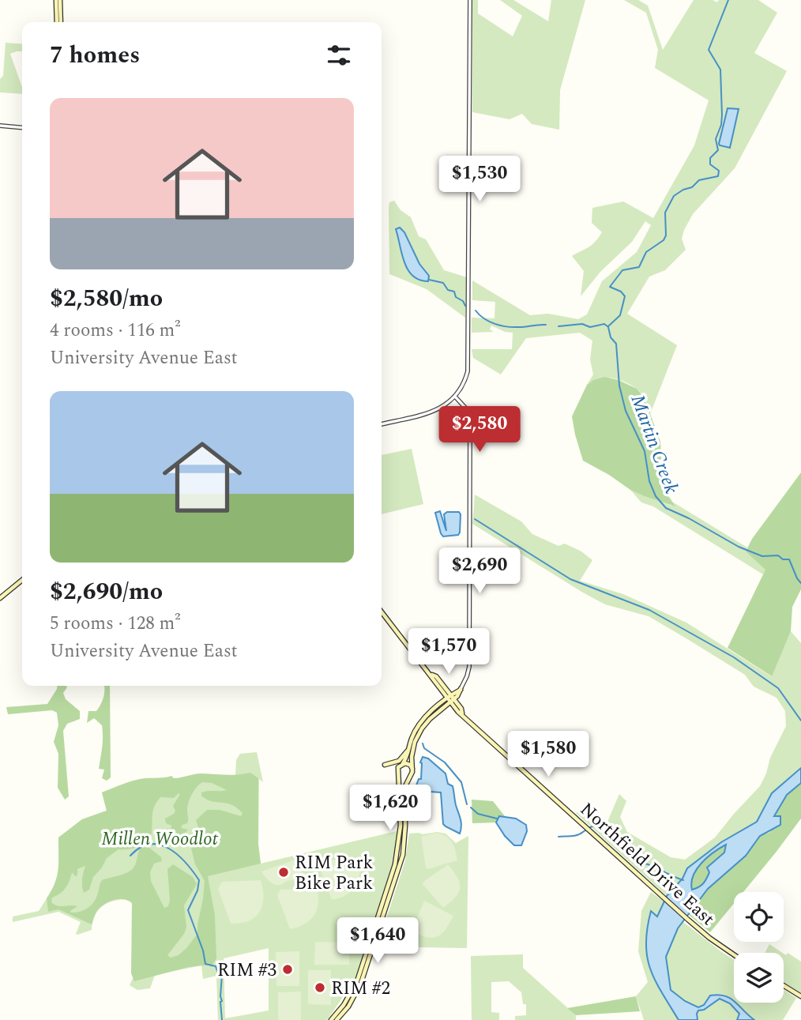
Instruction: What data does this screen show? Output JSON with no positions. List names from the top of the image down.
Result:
{
  "streets": {
    "main road": ["Northfield Drive East"]
  },
  "water": ["Martin Creek"],
  "parks": ["Millen Woodlot"],
  "places": ["RIM Park Bike Park", "RIM #3", "RIM #2"],
  "page": {
    "heading": "7 homes",
    "list": [
      {
        "name": "$2,580/mo",
        "note": "4 rooms · 116 m² · University Avenue East"
      },
      {
        "name": "$2,690/mo",
        "note": "5 rooms · 128 m² · University Avenue East"
      }
    ],
    "price": [
      "$1,530",
      "$2,580",
      "$2,690",
      "$1,570",
      "$1,580",
      "$1,620",
      "$1,640"
    ]
  }
}
